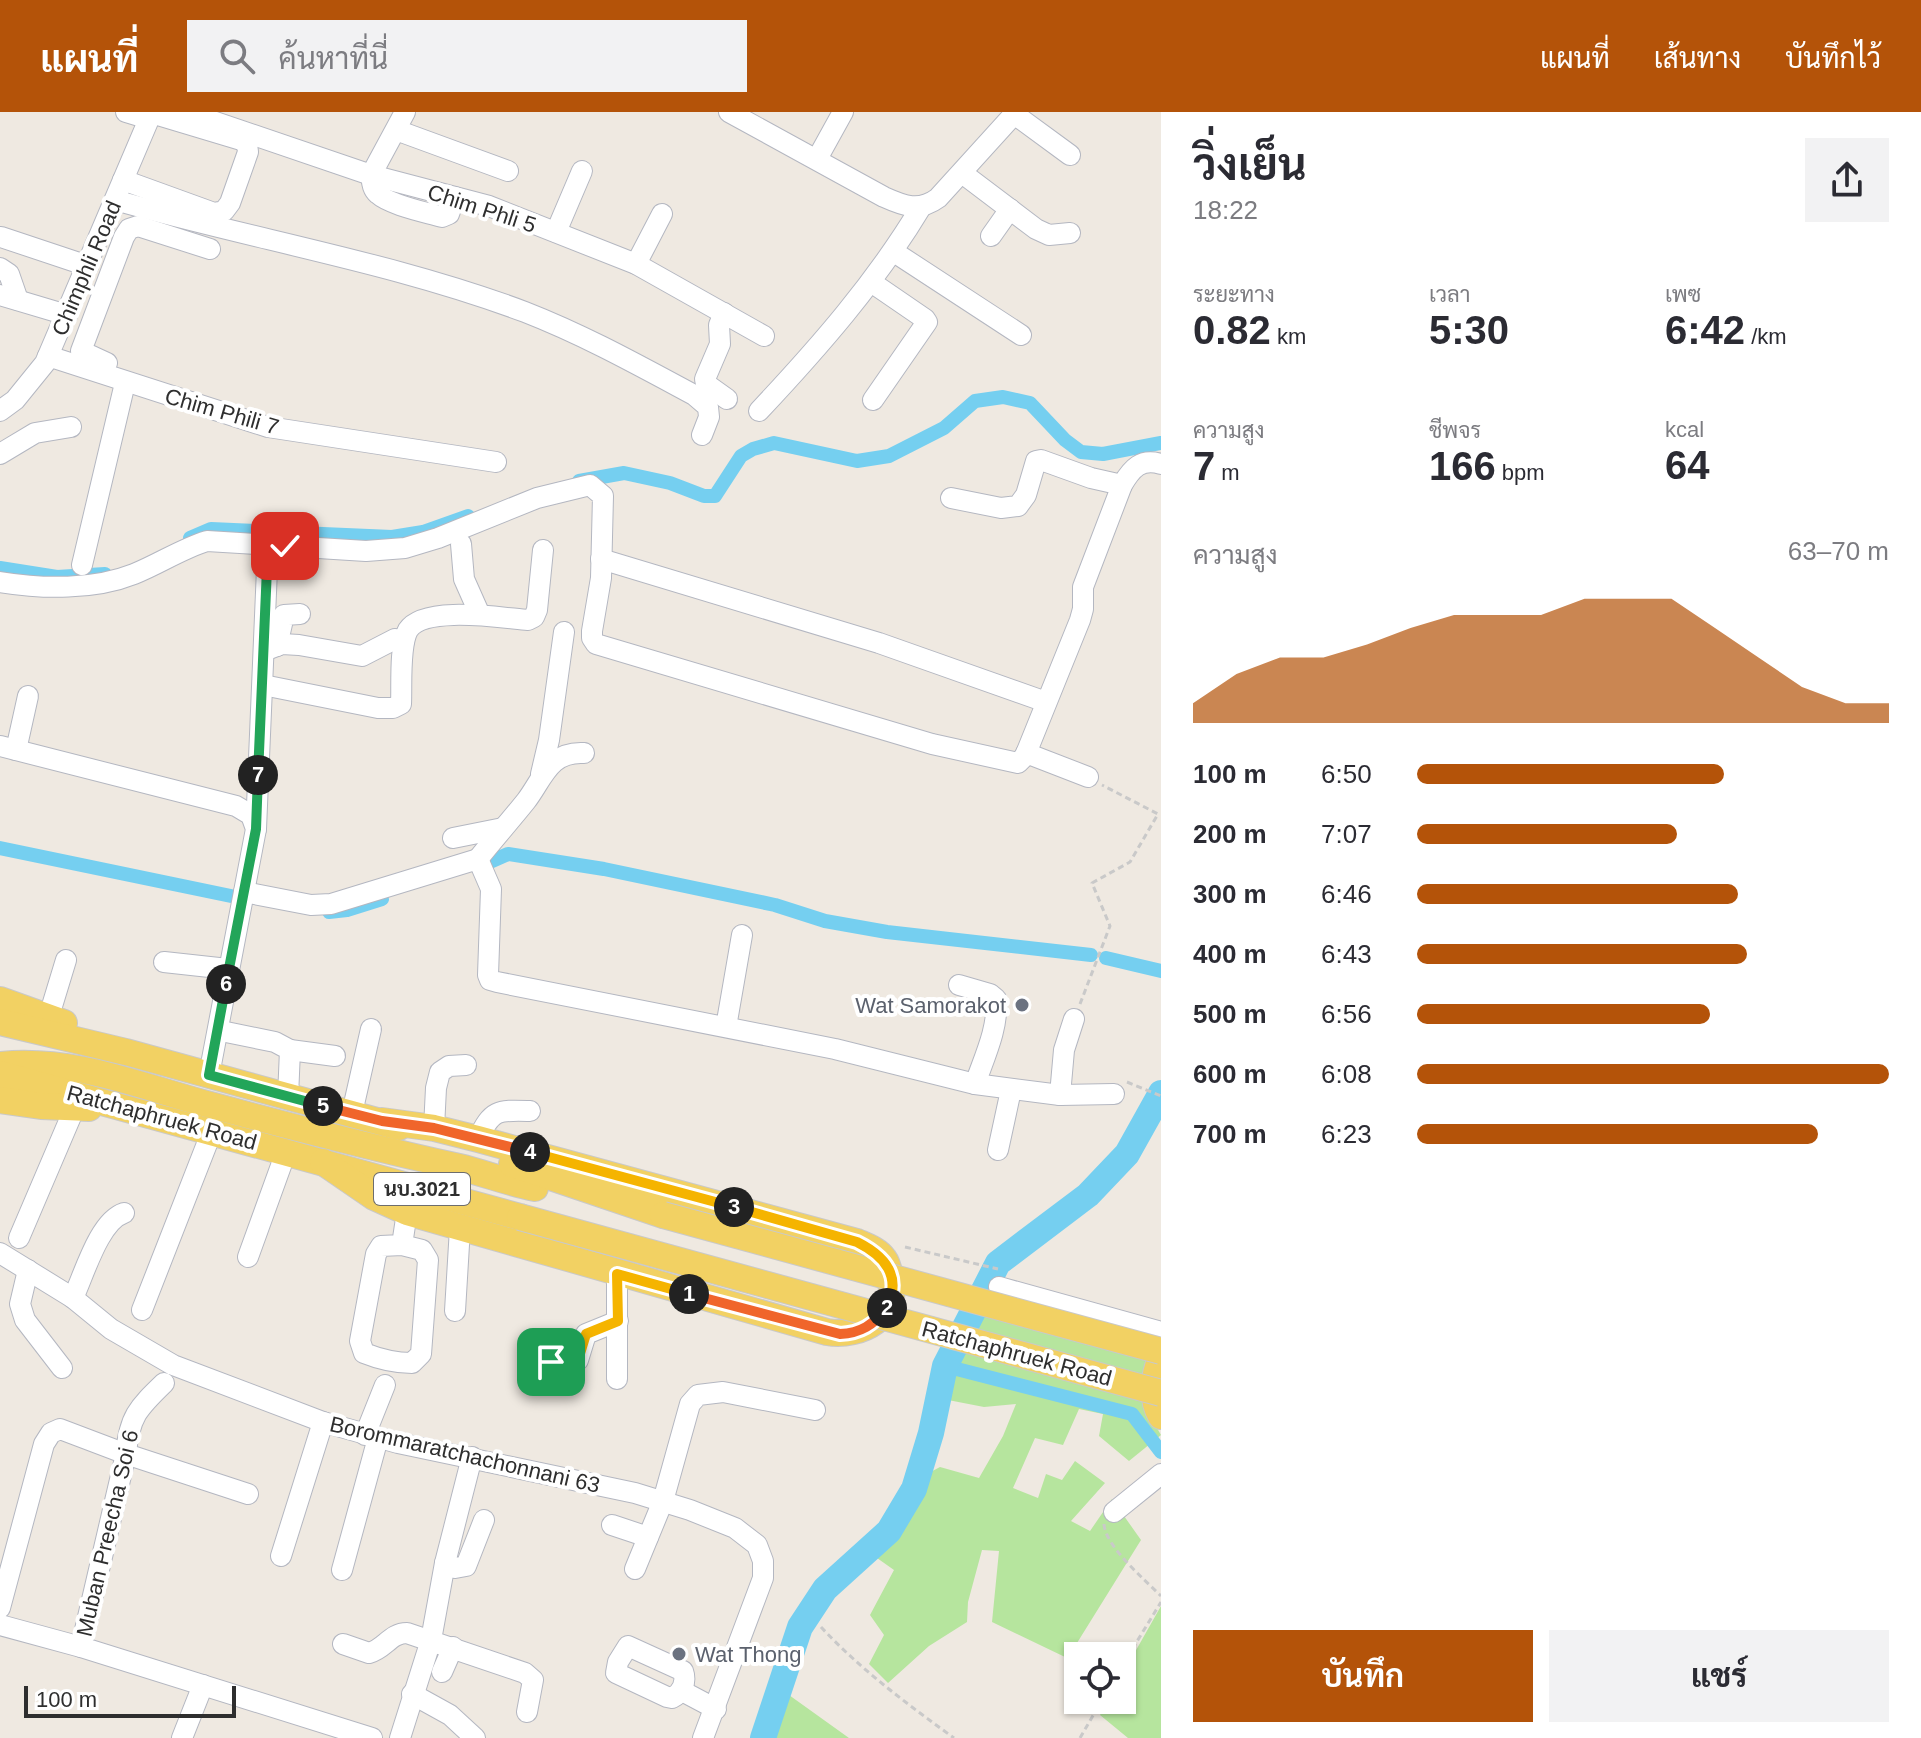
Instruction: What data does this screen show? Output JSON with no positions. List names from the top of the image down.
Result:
{
  "streets": {
    "main road": ["Ratchaphruek Road", "นบ.3021"],
    "street": [
      "Chim Phli 5",
      "Chimphli Road",
      "Chim Phili 7",
      "Borommaratchachonnani 63",
      "Muban Preecha Soi 6"
    ]
  },
  "crossings": [
    ["Chimphli Road", "Chim Phili 7"]
  ],
  "places": ["Wat Samorakot", "Wat Thong"],
  "scale_bar": "100 m",
  "page": {
    "header": "แผนที่",
    "search": "ค้นหาที่นี่",
    "nav": ["แผนที่", "เส้นทาง", "บันทึกไว้"],
    "heading": ["วิ่งเย็น", "18:22"],
    "stats": [
      ["ระยะทาง", "0.82 km"],
      ["เวลา", "5:30"],
      ["เพซ", "6:42 /km"],
      ["ความสูง", "7 m"],
      ["ชีพจร", "166 bpm"],
      ["kcal", "64"]
    ],
    "chart": ["ความสูง", "63–70 m"],
    "list": [
      {
        "name": "100 m",
        "note": "6:50"
      },
      {
        "name": "200 m",
        "note": "7:07"
      },
      {
        "name": "300 m",
        "note": "6:46"
      },
      {
        "name": "400 m",
        "note": "6:43"
      },
      {
        "name": "500 m",
        "note": "6:56"
      },
      {
        "name": "600 m",
        "note": "6:08"
      },
      {
        "name": "700 m",
        "note": "6:23"
      }
    ],
    "pins": [
      "7",
      "6",
      "5",
      "4",
      "3",
      "1",
      "2"
    ],
    "buttons": ["บันทึก", "แชร์"],
    "scale": "100 m"
  }
}
